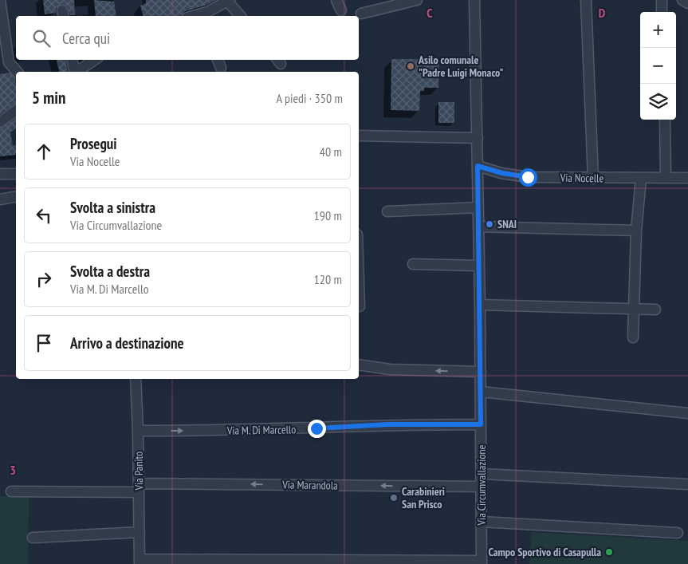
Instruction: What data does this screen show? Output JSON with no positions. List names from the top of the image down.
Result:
{
  "streets": {
    "street": [
      "Via Nocelle",
      "Via M. Di Marcello",
      "Via Panito",
      "Via Marandola",
      "Via Circumvallazione"
    ]
  },
  "crossings": [
    ["Via Nocelle", "Via Circumvallazione"],
    ["Via M. Di Marcello", "Via Panito"],
    ["Via M. Di Marcello", "Via Circumvallazione"],
    ["Via Panito", "Via Marandola"],
    ["Via Marandola", "Via Circumvallazione"]
  ],
  "places": [
    "Asilo comunale \"Padre Luigi Monaco\"",
    "SNAI",
    "Carabinieri San Prisco",
    "Campo Sportivo di Casapulla"
  ],
  "page": {
    "map_buttons": ["+", "−"],
    "search": "Cerca qui",
    "heading": ["5 min", "A piedi · 350 m"],
    "list": [
      ["Prosegui", "Via Nocelle", "40 m"],
      ["Svolta a sinistra", "Via Circumvallazione", "190 m"],
      ["Svolta a destra", "Via M. Di Marcello", "120 m"],
      "Arrivo a destinazione"
    ]
  },
  "grid": {
    "columns": ["C", "D"],
    "rows": ["3"]
  }
}
